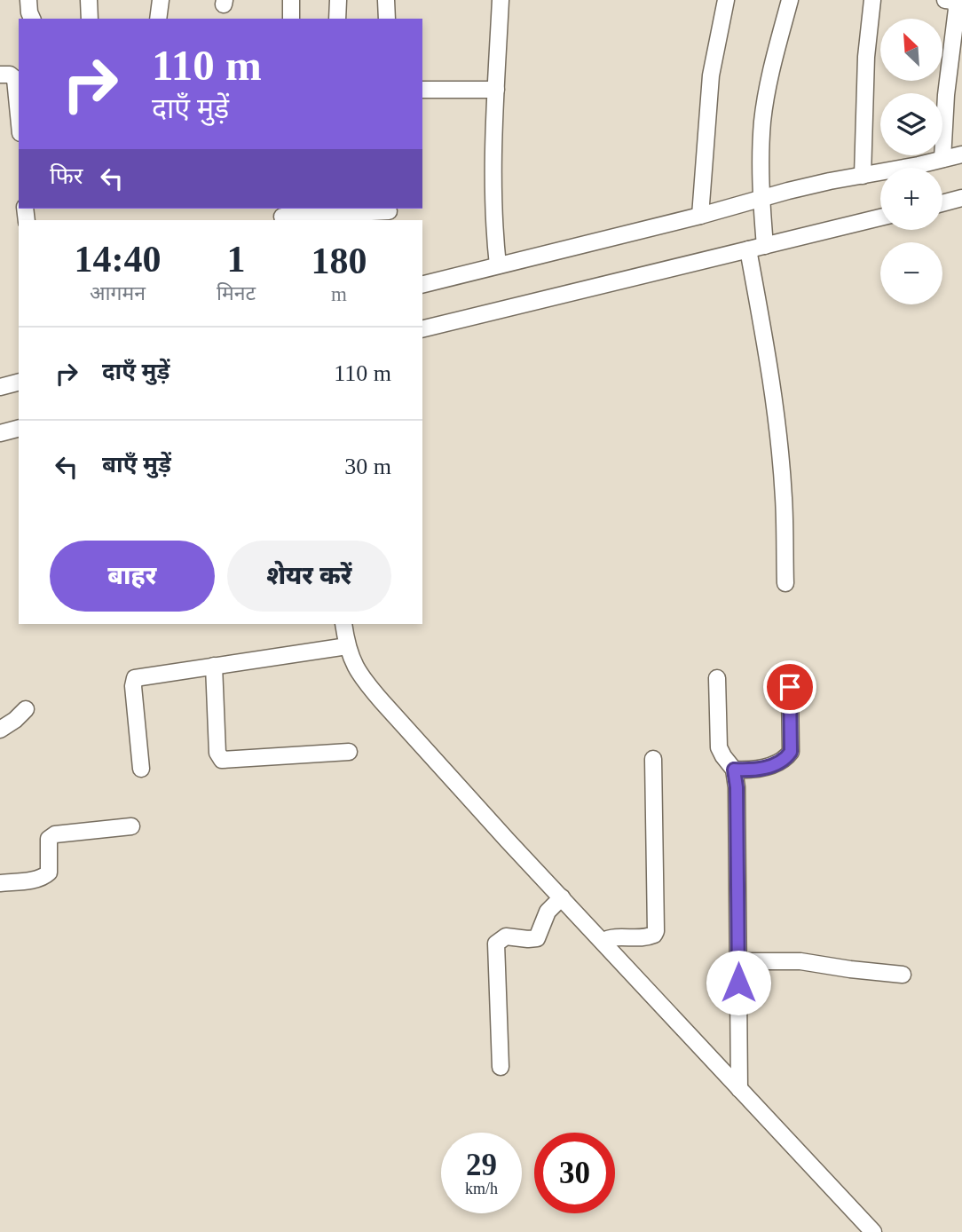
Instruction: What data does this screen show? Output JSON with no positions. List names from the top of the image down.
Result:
{
  "north": "top left",
  "page": {
    "map_buttons": ["+", "−"],
    "turn": ["110 m", "दाएँ मुड़ें"],
    "then": "फिर",
    "eta": [
      "14:40",
      "आगमन",
      "1",
      "मिनट",
      "180",
      "m"
    ],
    "list": [
      {
        "name": "दाएँ मुड़ें",
        "value": "110 m"
      },
      {
        "name": "बाएँ मुड़ें",
        "value": "30 m"
      }
    ],
    "buttons": ["बाहर", "शेयर करें"],
    "speed": "29 km/h",
    "limit": "30"
  }
}
